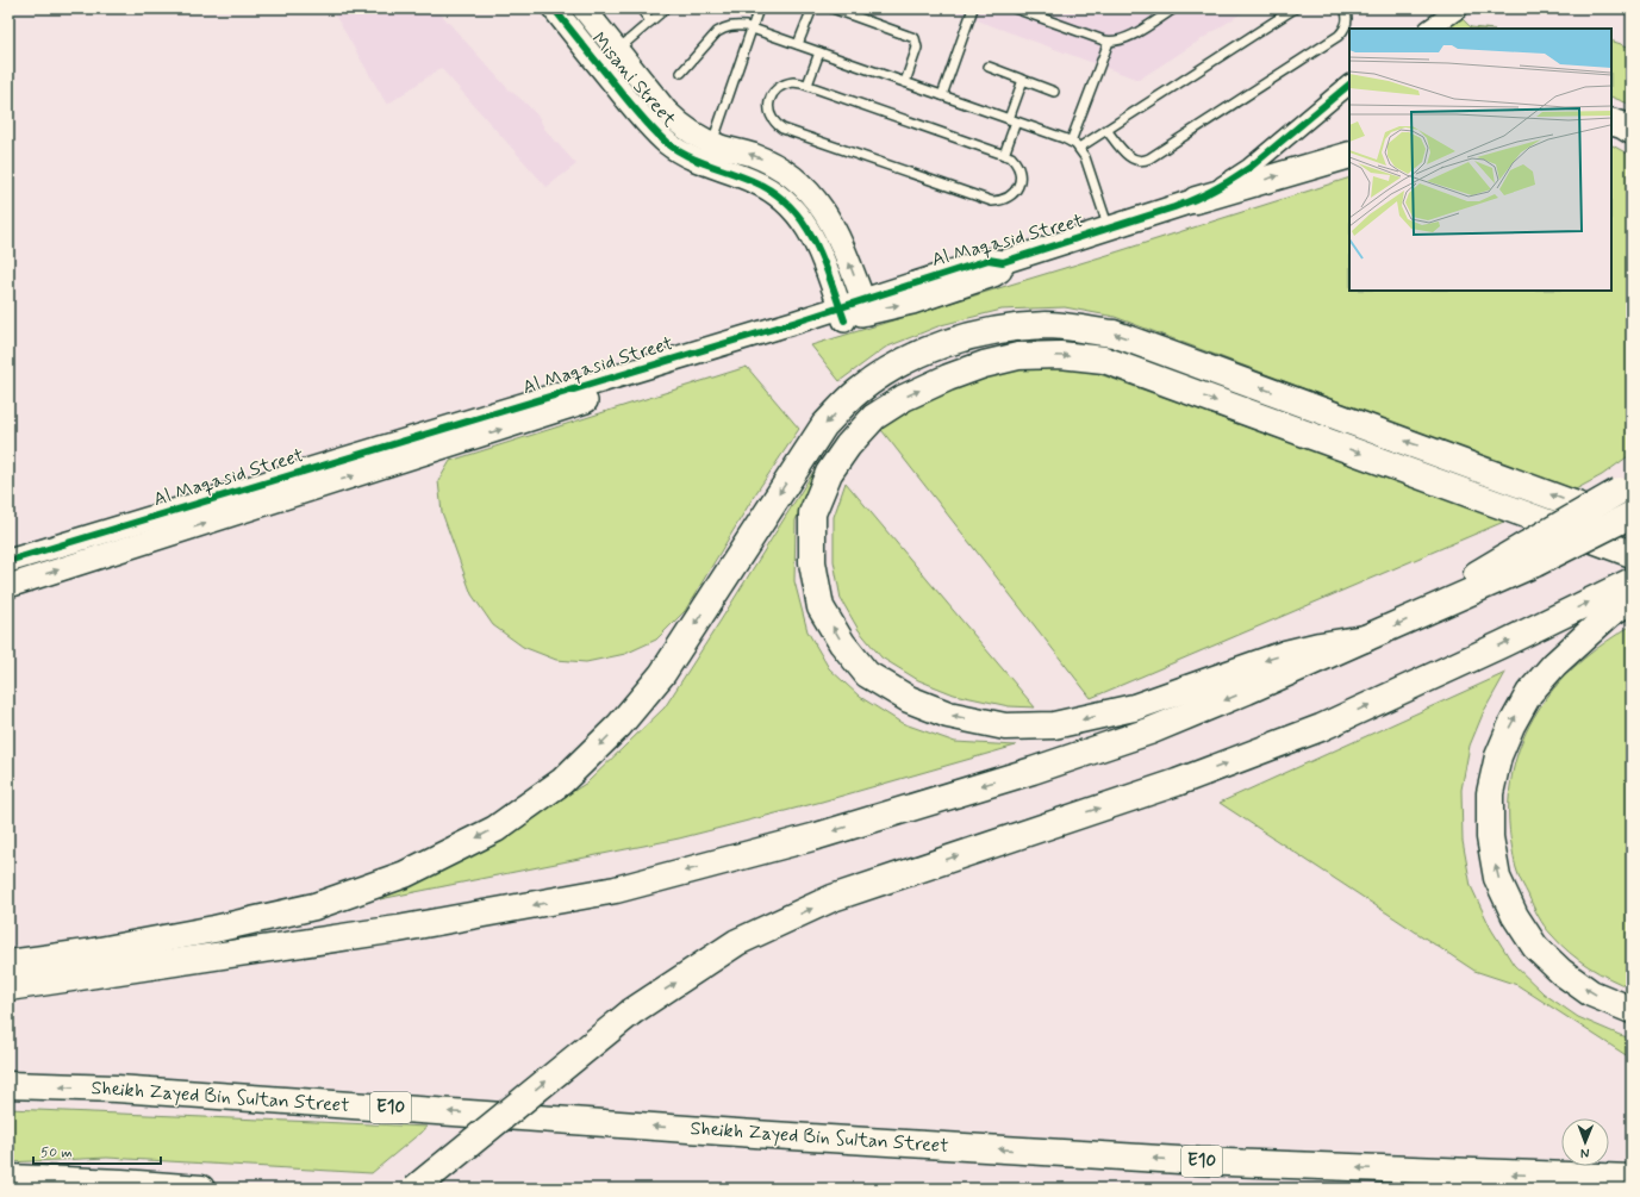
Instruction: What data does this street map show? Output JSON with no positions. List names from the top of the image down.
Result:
{
  "streets": {
    "highway": ["Sheikh Zayed Bin Sultan Street", "E10"],
    "street": ["Misani Street", "Al Maqasid Street"]
  },
  "crossings": [
    ["Misani Street", "Al Maqasid Street"]
  ],
  "scale_bar": "50 m",
  "north": "bottom"
}
